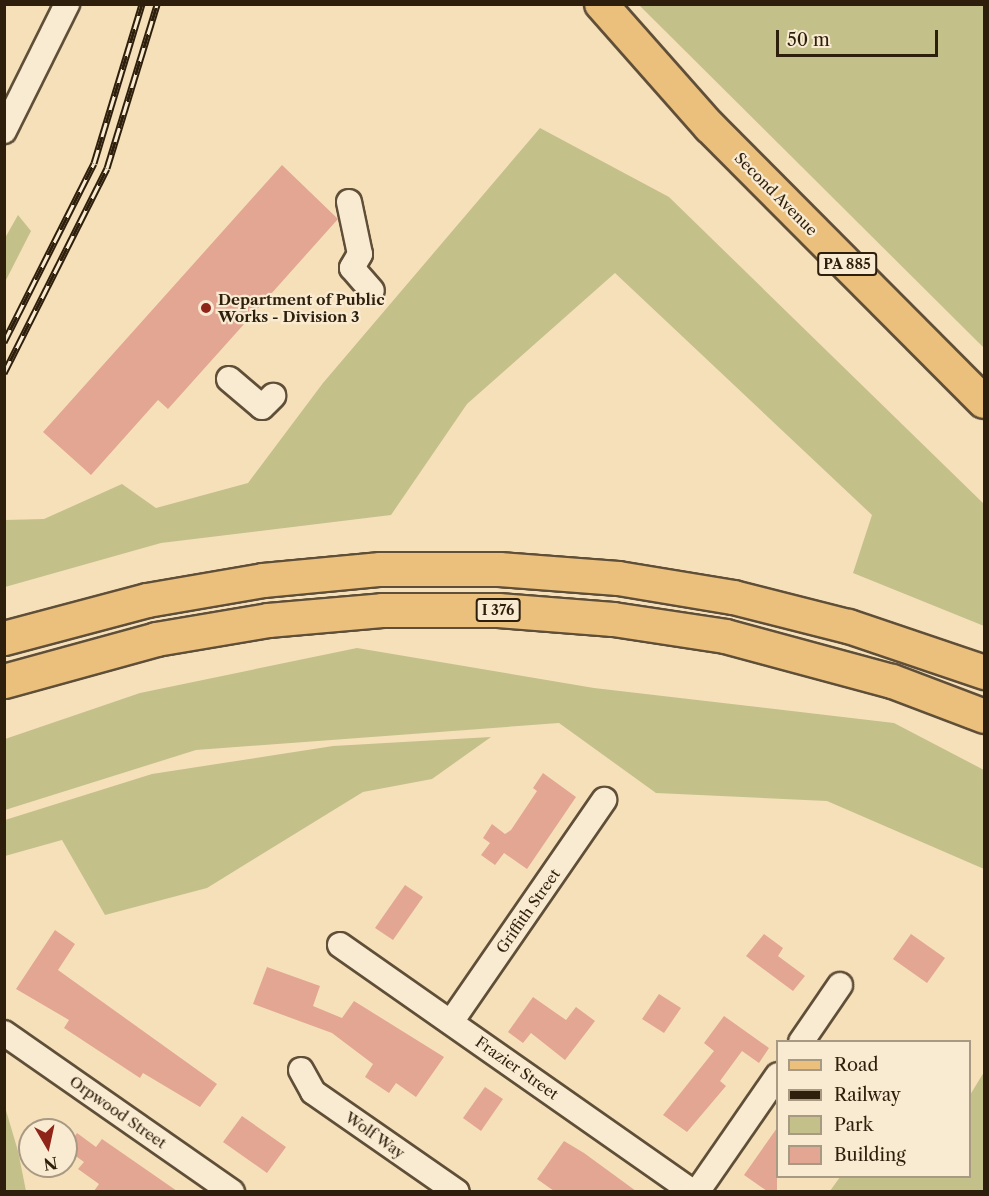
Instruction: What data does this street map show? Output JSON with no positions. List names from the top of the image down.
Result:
{
  "streets": {
    "highway": ["I 376"],
    "main road": ["Second Avenue", "PA 885"],
    "street": [
      "Griffith Street",
      "Frazier Street",
      "Orpwood Street",
      "Wolf Way"
    ]
  },
  "crossings": [
    ["Griffith Street", "Frazier Street"]
  ],
  "places": ["Department of Public Works - Division 3"],
  "legend": [
    "Road",
    "Railway",
    "Park",
    "Building"
  ],
  "scale_bar": "50 m",
  "north": "bottom"
}
